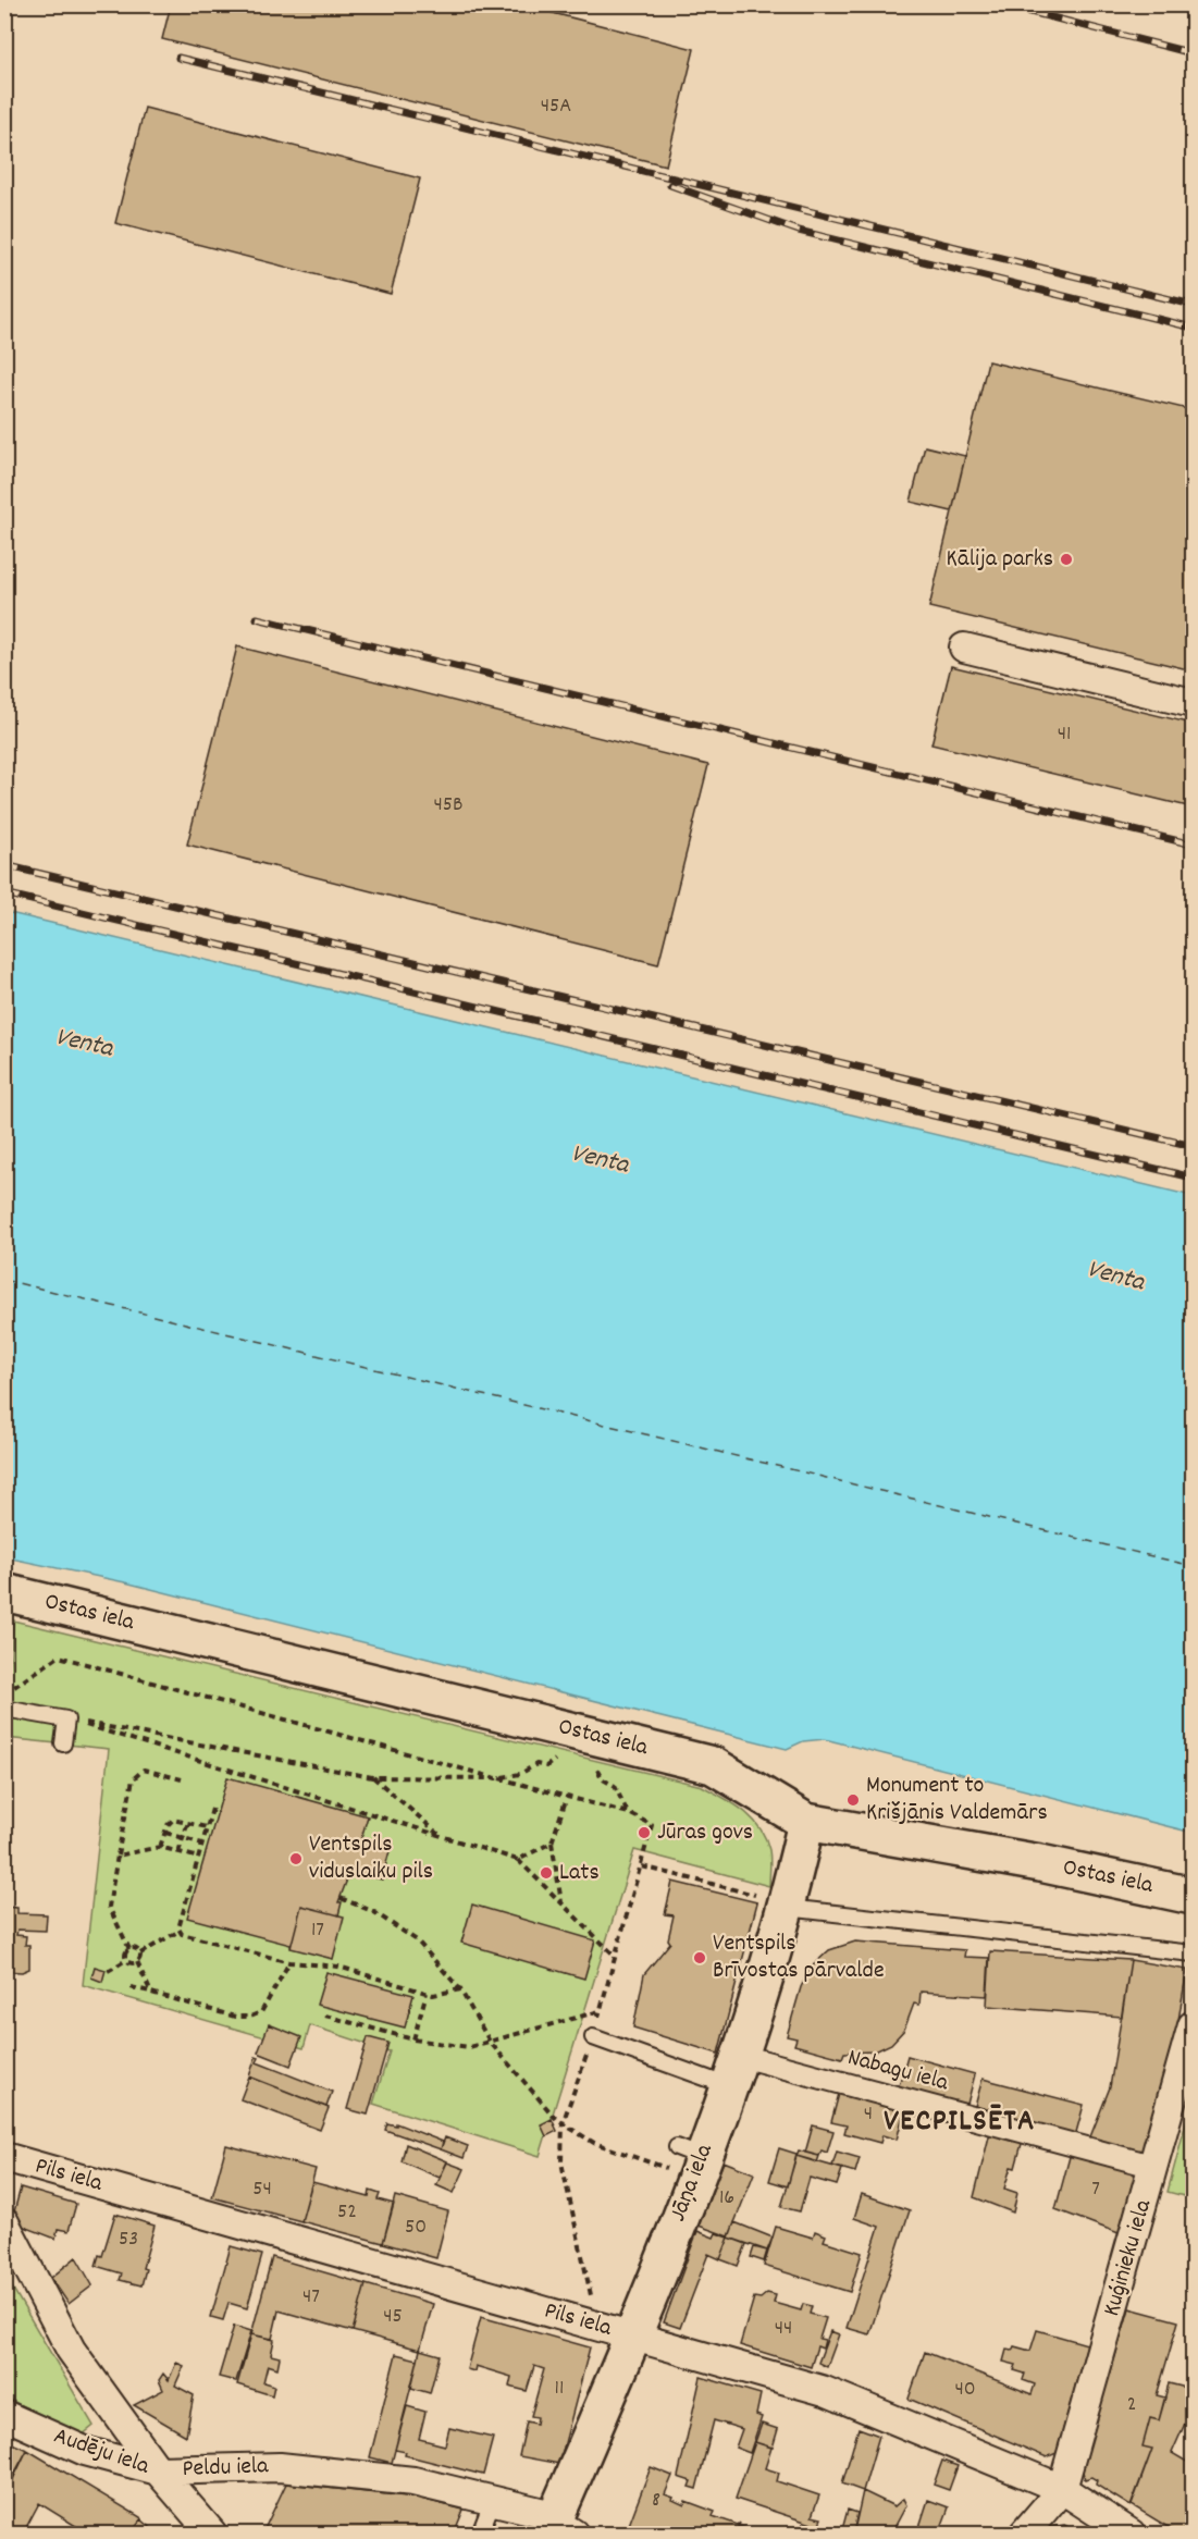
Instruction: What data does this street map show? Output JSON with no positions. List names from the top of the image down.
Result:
{
  "streets": {
    "street": [
      "Ostas iela",
      "Nabagu iela",
      "Pils iela",
      "Jāņa iela",
      "Kuģinieku iela",
      "Audēju iela",
      "Peldu iela"
    ]
  },
  "crossings": [
    ["Ostas iela", "Jāņa iela"],
    ["Nabagu iela", "Jāņa iela"],
    ["Nabagu iela", "Kuģinieku iela"],
    ["Pils iela", "Jāņa iela"],
    ["Pils iela", "Kuģinieku iela"],
    ["Jāņa iela", "Peldu iela"],
    ["Audēju iela", "Peldu iela"]
  ],
  "districts": ["VECPILSĒTA"],
  "water": ["Venta"],
  "places": [
    "Kālija parks",
    "Monument to Krišjānis Valdemārs",
    "Jūras govs",
    "Ventspils viduslaiku pils",
    "Lats",
    "Ventspils Brīvostas pārvalde"
  ],
  "house_numbers": [
    "45A",
    "41",
    "45B",
    "17",
    "4",
    "54",
    "7",
    "16",
    "52",
    "50",
    "53",
    "47",
    "45",
    "44",
    "11",
    "40",
    "2",
    "8"
  ]
}
